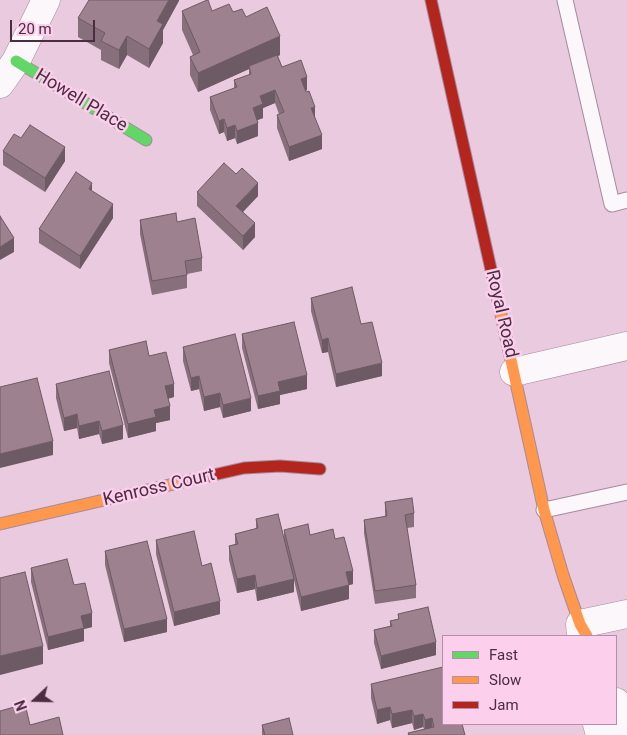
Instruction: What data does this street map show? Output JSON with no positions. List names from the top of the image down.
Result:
{
  "streets": {
    "street": ["Howell Place", "Royal Road", "Kenross Court"]
  },
  "legend": ["Fast", "Slow", "Jam"],
  "scale_bar": "20 m",
  "north": "left"
}
